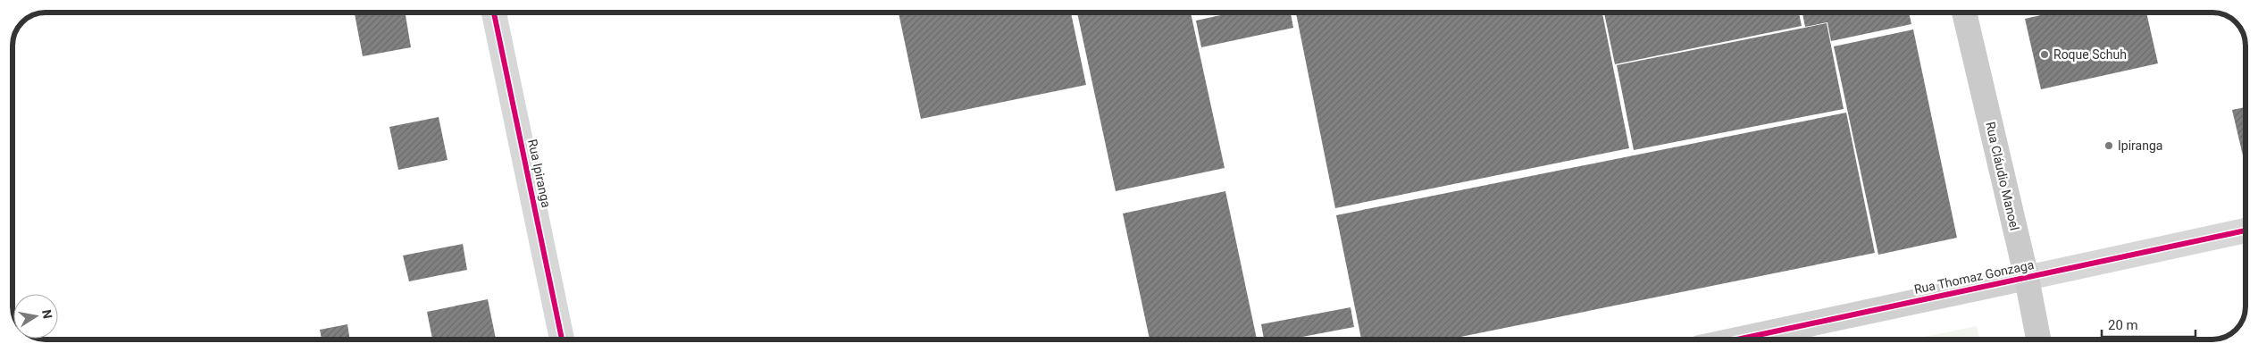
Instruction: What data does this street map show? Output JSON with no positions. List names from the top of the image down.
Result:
{
  "streets": {
    "main road": ["Rua Cláudio Manoel"],
    "street": ["Rua Ipiranga", "Rua Thomaz Gonzaga"]
  },
  "crossings": [
    ["Rua Cláudio Manoel", "Rua Thomaz Gonzaga"]
  ],
  "places": ["Roque Schuh", "Ipiranga"],
  "scale_bar": "20 m",
  "north": "right"
}
